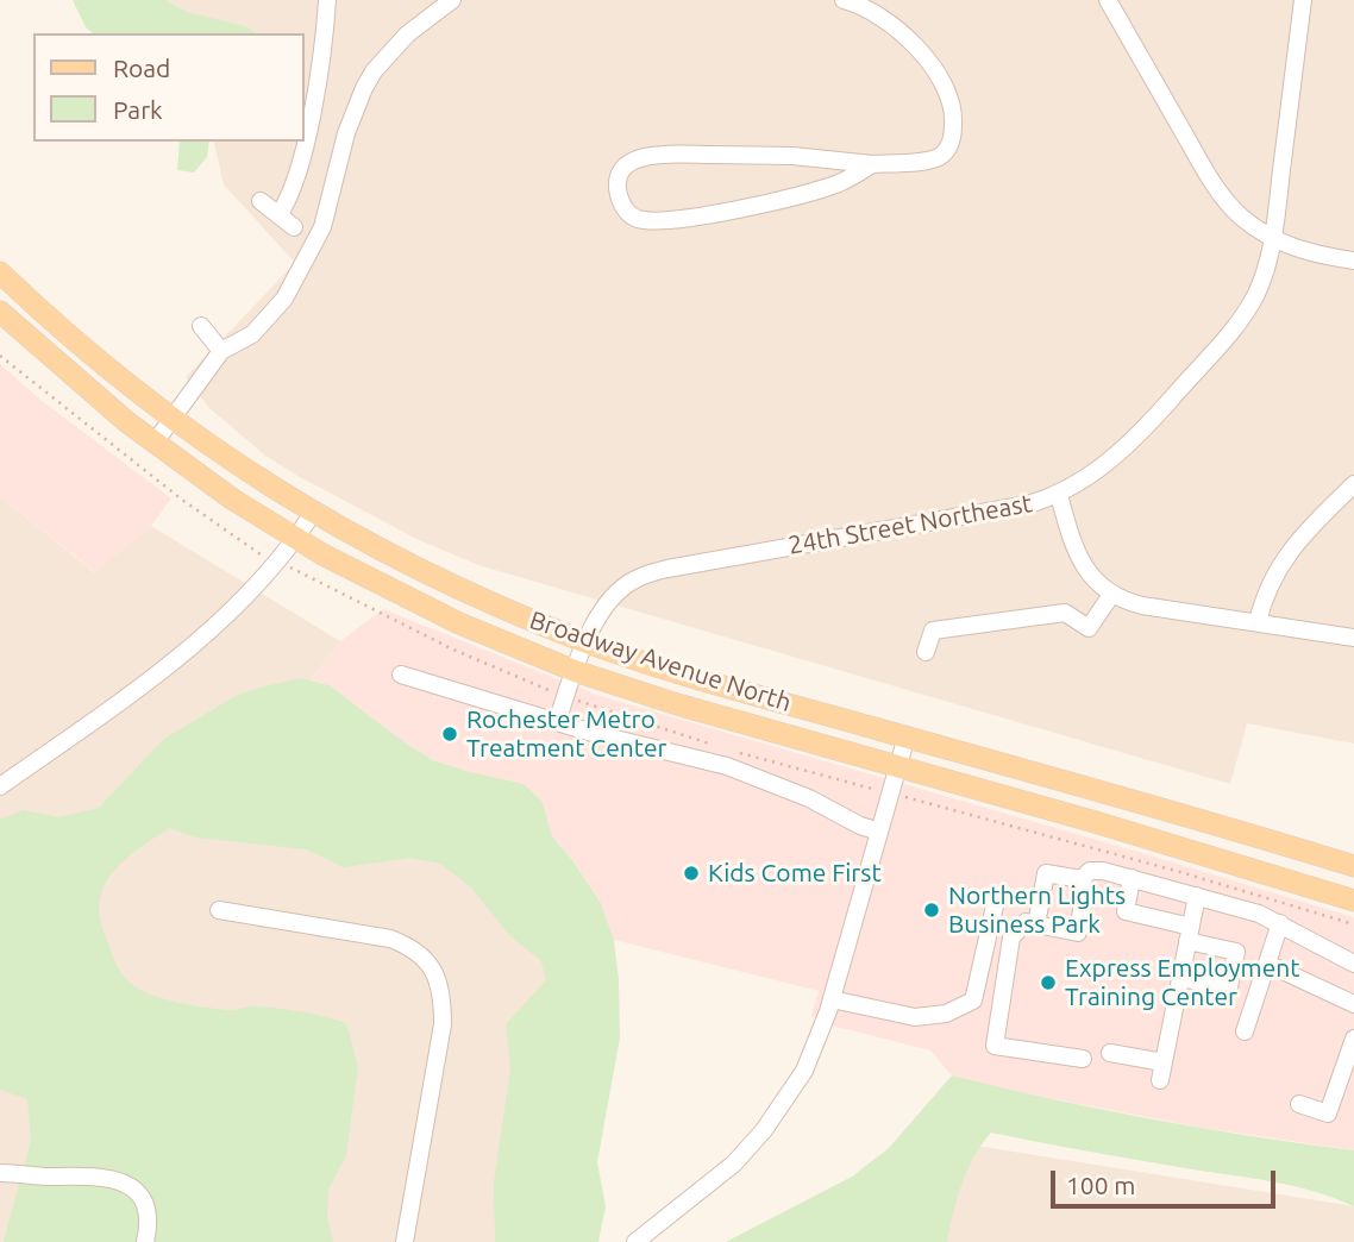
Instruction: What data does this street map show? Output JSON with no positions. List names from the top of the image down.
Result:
{
  "streets": {
    "main road": ["Broadway Avenue North"],
    "street": ["24th Street Northeast"]
  },
  "crossings": [
    ["24th Street Northeast", "Broadway Avenue North"]
  ],
  "places": [
    "Rochester Metro Treatment Center",
    "Kids Come First",
    "Northern Lights Business Park",
    "Express Employment Training Center"
  ],
  "legend": ["Road", "Park"],
  "scale_bar": "100 m"
}
